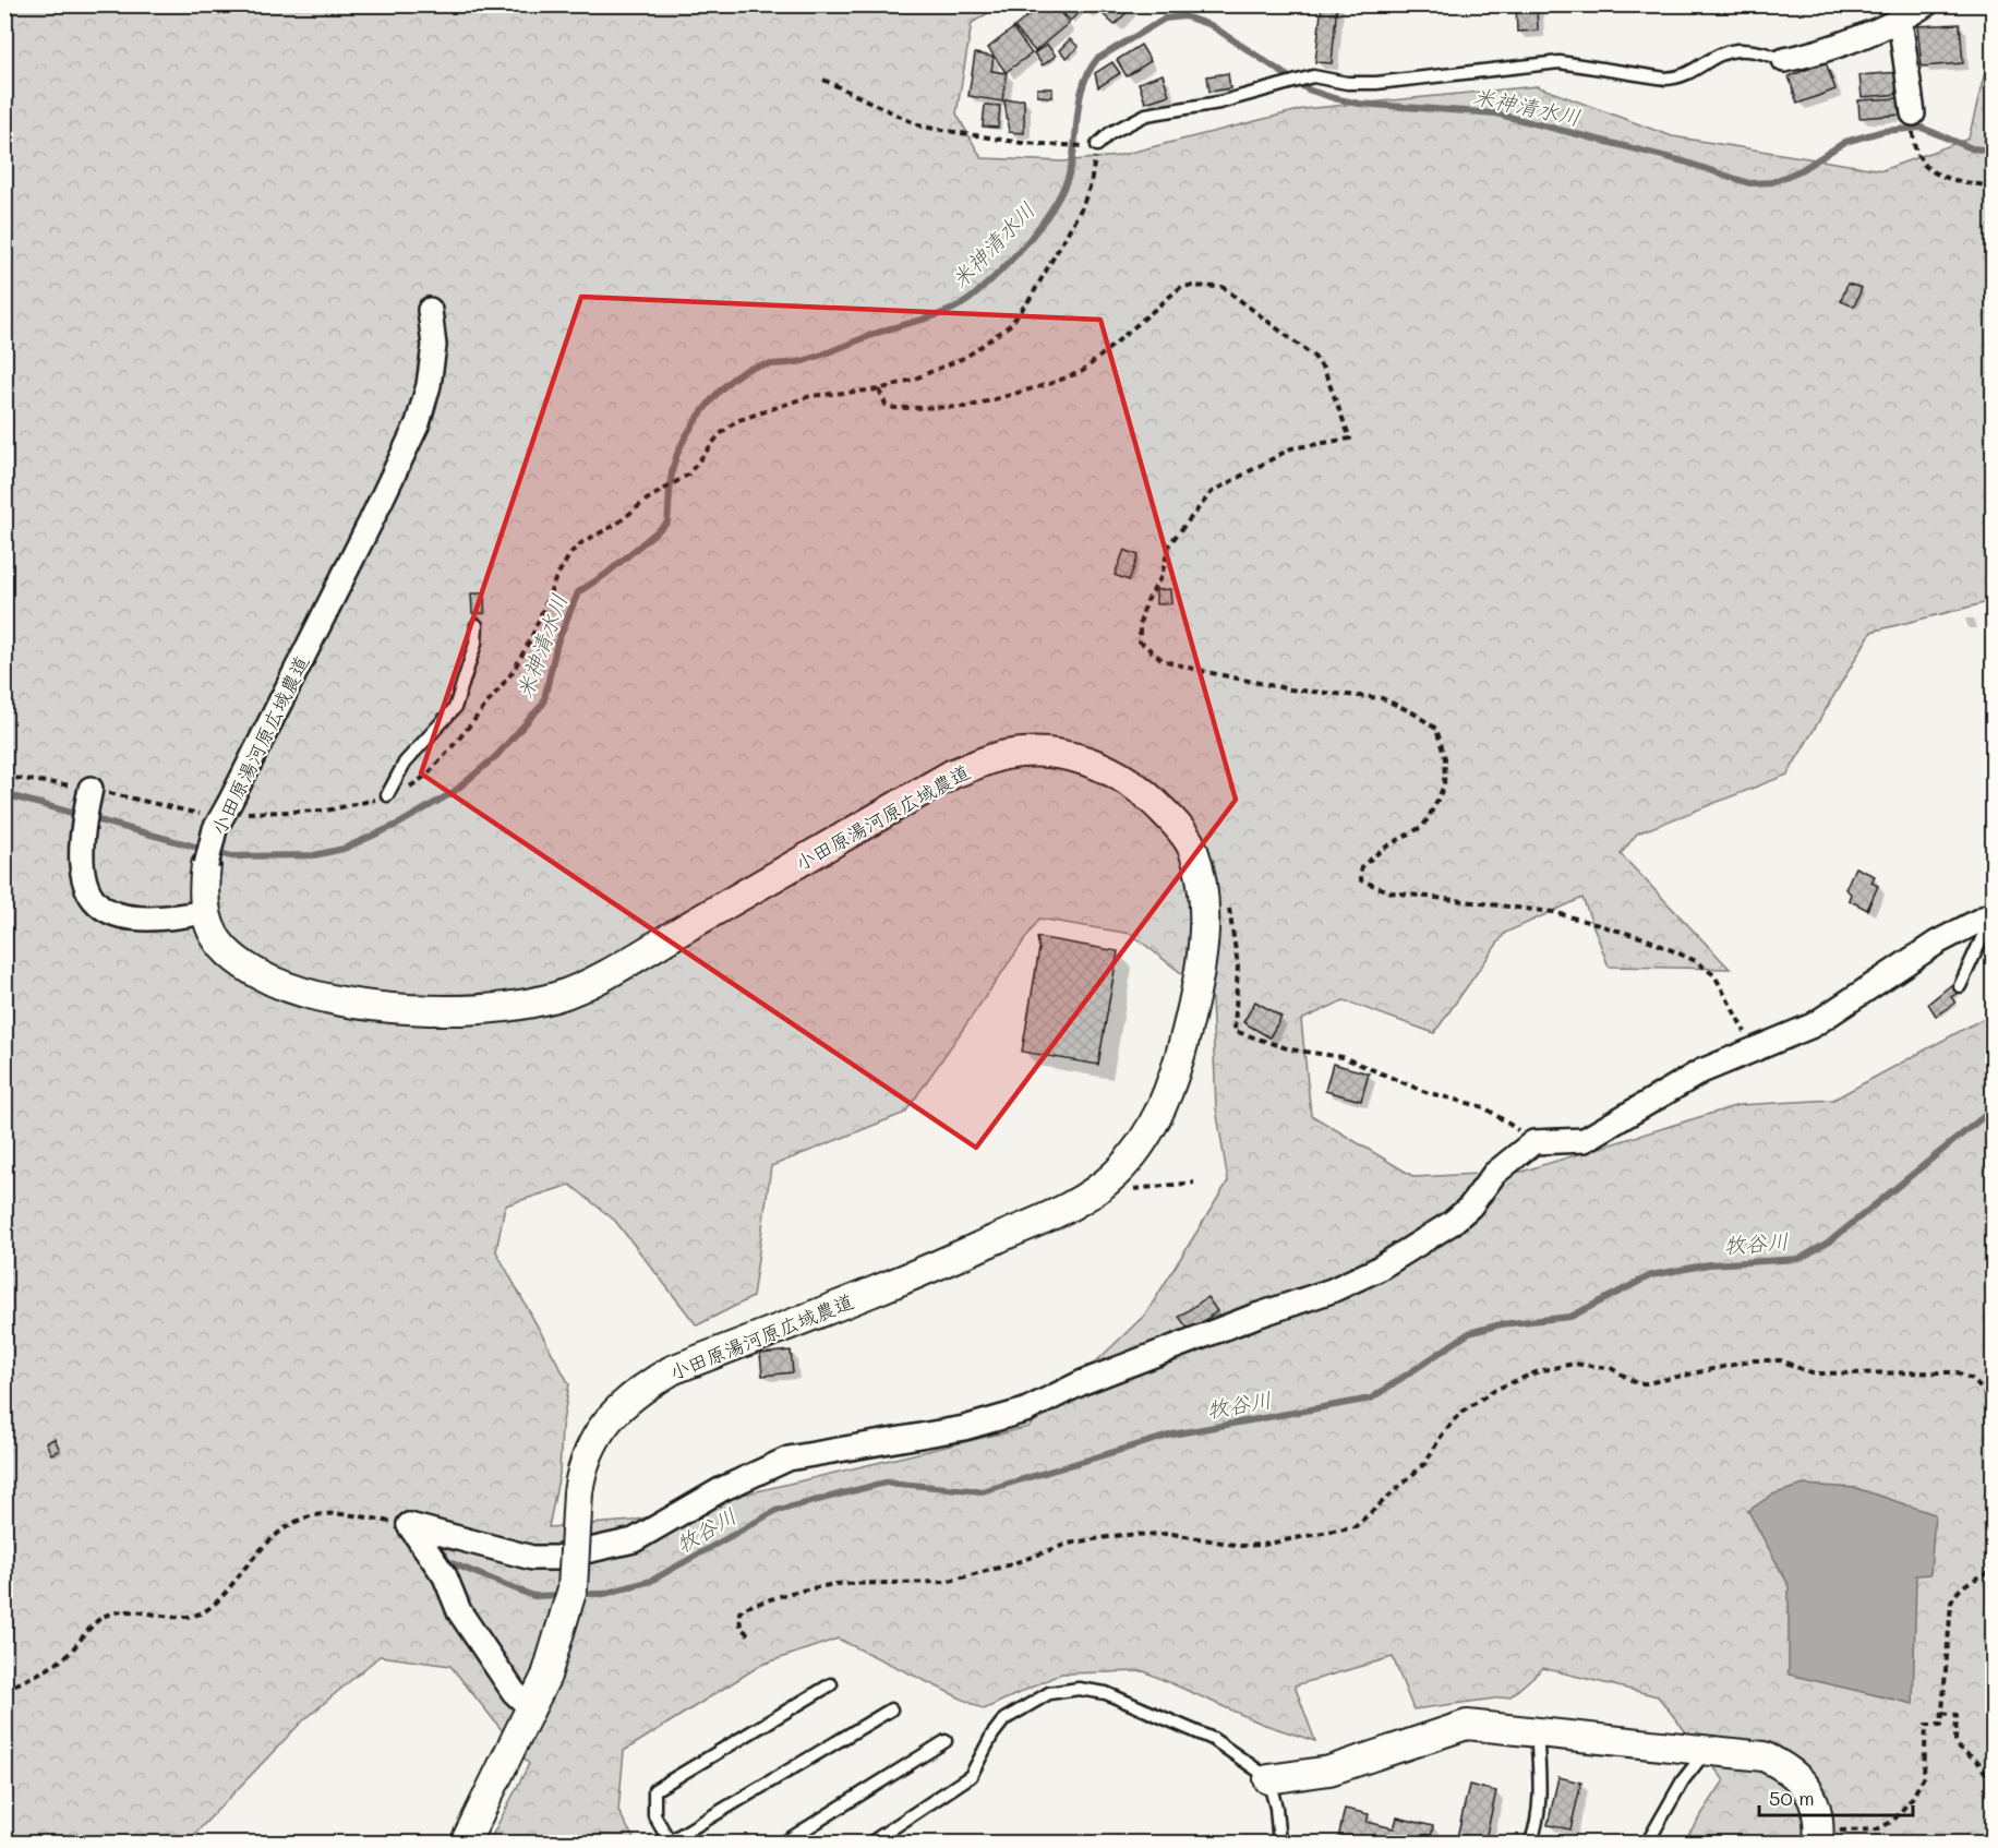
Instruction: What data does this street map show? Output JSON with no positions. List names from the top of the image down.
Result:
{
  "streets": {
    "street": ["小田原湯河原広域農道"]
  },
  "water": ["米神清水川", "牧谷川"],
  "scale_bar": "50 m"
}
